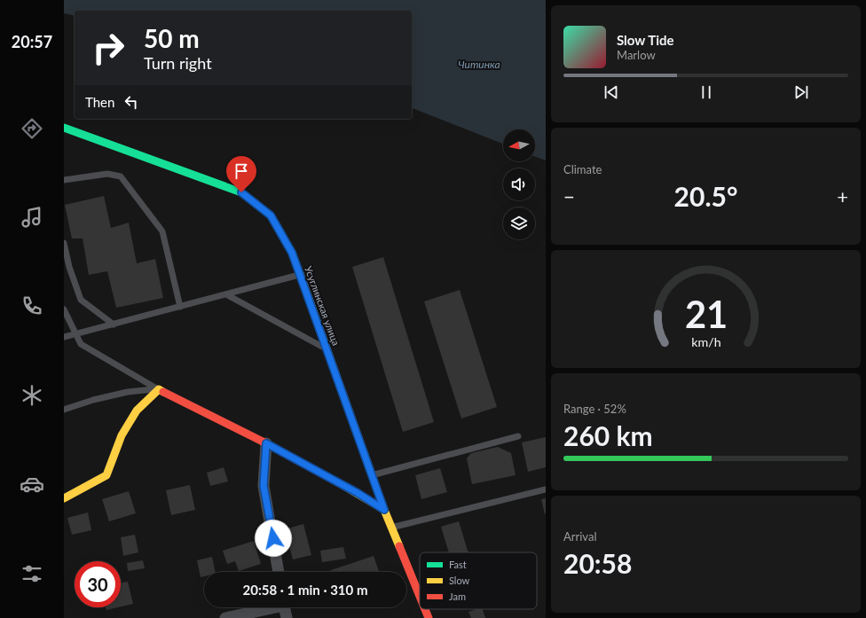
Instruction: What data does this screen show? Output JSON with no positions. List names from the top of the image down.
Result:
{
  "streets": {
    "street": ["Усуглинская улица"]
  },
  "water": ["Читинка"],
  "legend": ["Fast", "Slow", "Jam"],
  "north": "left",
  "page": {
    "tabs": "20:57",
    "turn": ["50 m", "Turn right"],
    "song": ["Slow Tide", "Marlow"],
    "then": "Then",
    "tile": [
      "Climate",
      ["Range · 52%", "260 km"],
      ["Arrival", "20:58"]
    ],
    "heat": ["−", "20.5°", "+"],
    "limit": "30",
    "trip": "20:58 · 1 min · 310 m",
    "gauge": ["21", "km/h"]
  }
}
